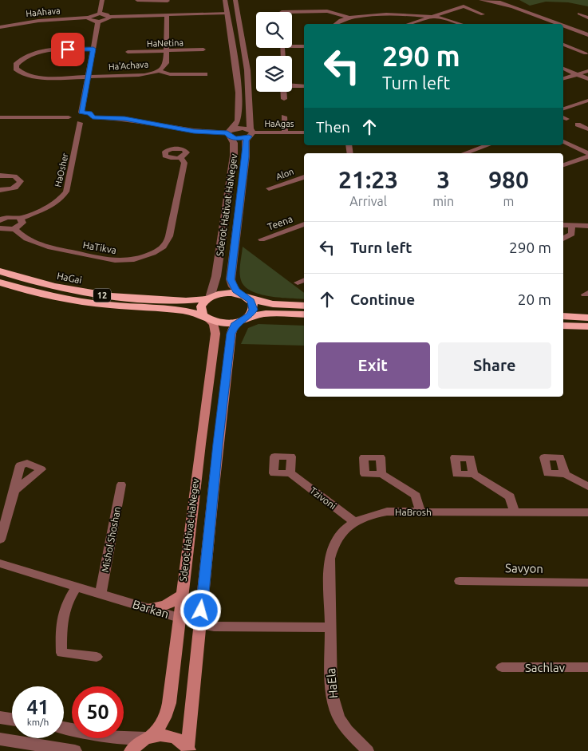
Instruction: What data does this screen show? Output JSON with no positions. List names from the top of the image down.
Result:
{
  "streets": {
    "highway": ["HaGai", "12"],
    "main road": ["Sderot Hativat HaNegev"],
    "street": [
      "HaAhava",
      "HaNetina",
      "Ha'Achava",
      "HaAgas",
      "HaOsher",
      "Alon",
      "Teena",
      "HaTikva",
      "Tzivoni",
      "HaBrosh",
      "Mishol Shoshan",
      "Savyon",
      "Barkan",
      "Sachlav",
      "HaEla"
    ]
  },
  "crossings": [
    ["HaNetina", "Ha'Achava"],
    ["HaAgas", "Sderot Hativat HaNegev"],
    ["Sderot Hativat HaNegev", "HaGai"],
    ["Sderot Hativat HaNegev", "12"],
    ["Sderot Hativat HaNegev", "Barkan"],
    ["HaGai", "12"],
    ["Tzivoni", "HaBrosh"],
    ["HaBrosh", "Barkan"],
    ["HaBrosh", "HaEla"],
    ["Mishol Shoshan", "Barkan"],
    ["Barkan", "HaEla"]
  ],
  "page": {
    "turn": ["290 m", "Turn left"],
    "then": "Then",
    "eta": [
      "21:23",
      "Arrival",
      "3",
      "min",
      "980",
      "m"
    ],
    "list": [
      {
        "name": "Turn left",
        "value": "290 m"
      },
      {
        "name": "Continue",
        "value": "20 m"
      }
    ],
    "buttons": ["Exit", "Share"],
    "speed": "41 km/h",
    "limit": "50"
  }
}
